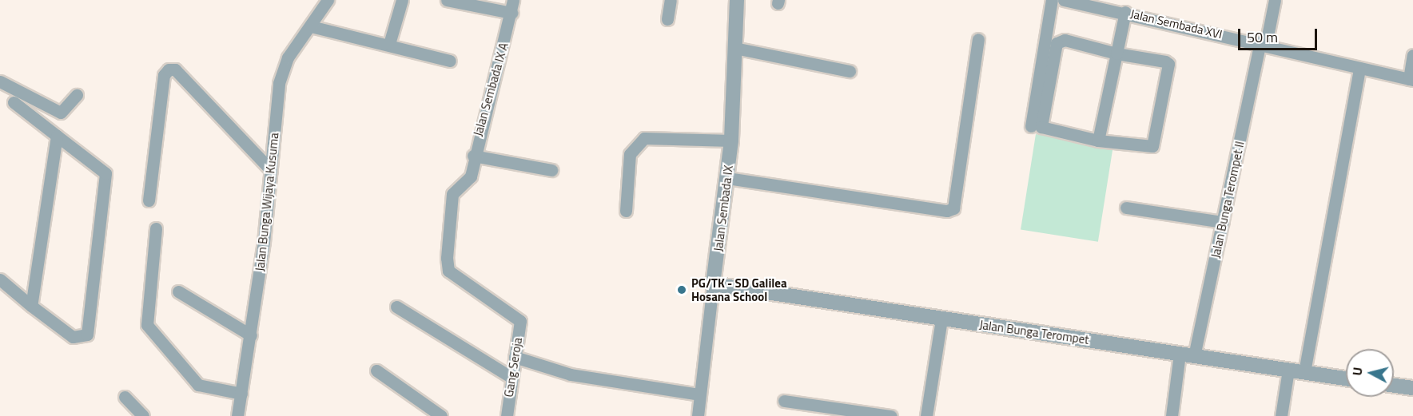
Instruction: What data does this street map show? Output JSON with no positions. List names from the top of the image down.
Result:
{
  "streets": {
    "street": [
      "Jalan Sembada XVI",
      "Jalan Sembada IX A",
      "Jalan Bunga Terompet II",
      "Jalan Bunga Wijaya Kusuma",
      "Jalan Sembada IX",
      "Jalan Bunga Terompet",
      "Gang Seroja"
    ]
  },
  "crossings": [
    ["Jalan Sembada XVI", "Jalan Bunga Terompet II"],
    ["Jalan Sembada IX A", "Gang Seroja"],
    ["Jalan Bunga Terompet II", "Jalan Bunga Terompet"],
    ["Jalan Sembada IX", "Jalan Bunga Terompet"]
  ],
  "places": ["PG/TK - SD Galilea Hosana School"],
  "scale_bar": "50 m",
  "north": "left"
}
